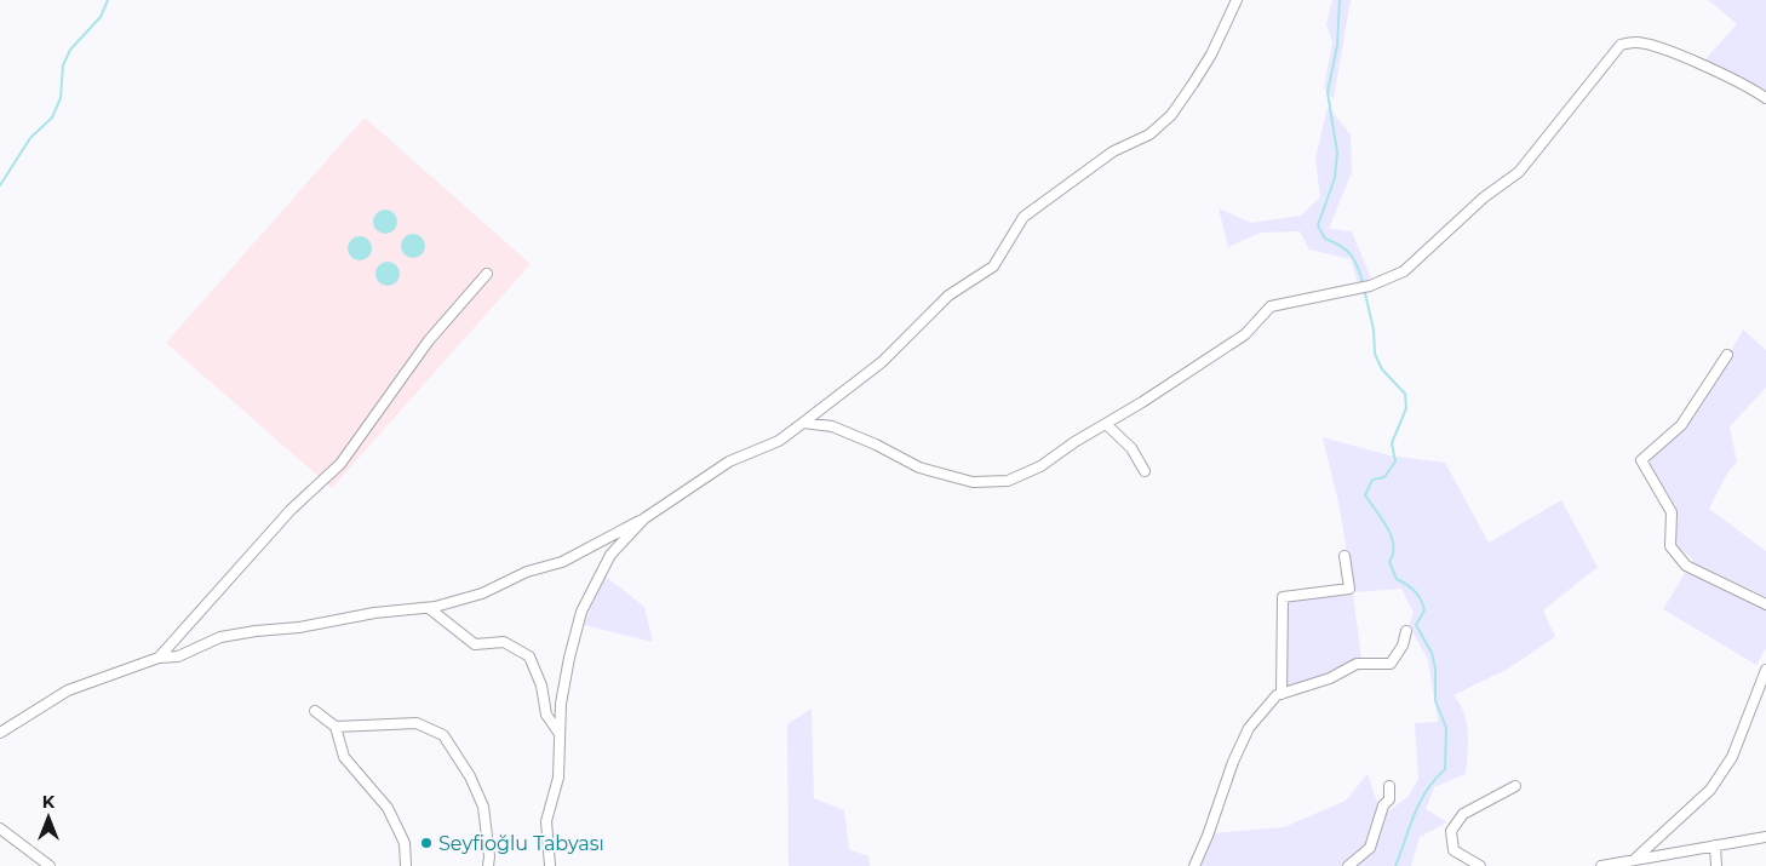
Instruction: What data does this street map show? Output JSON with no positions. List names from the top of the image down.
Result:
{
  "places": ["Seyfioğlu Tabyası"],
  "north": "top"
}
